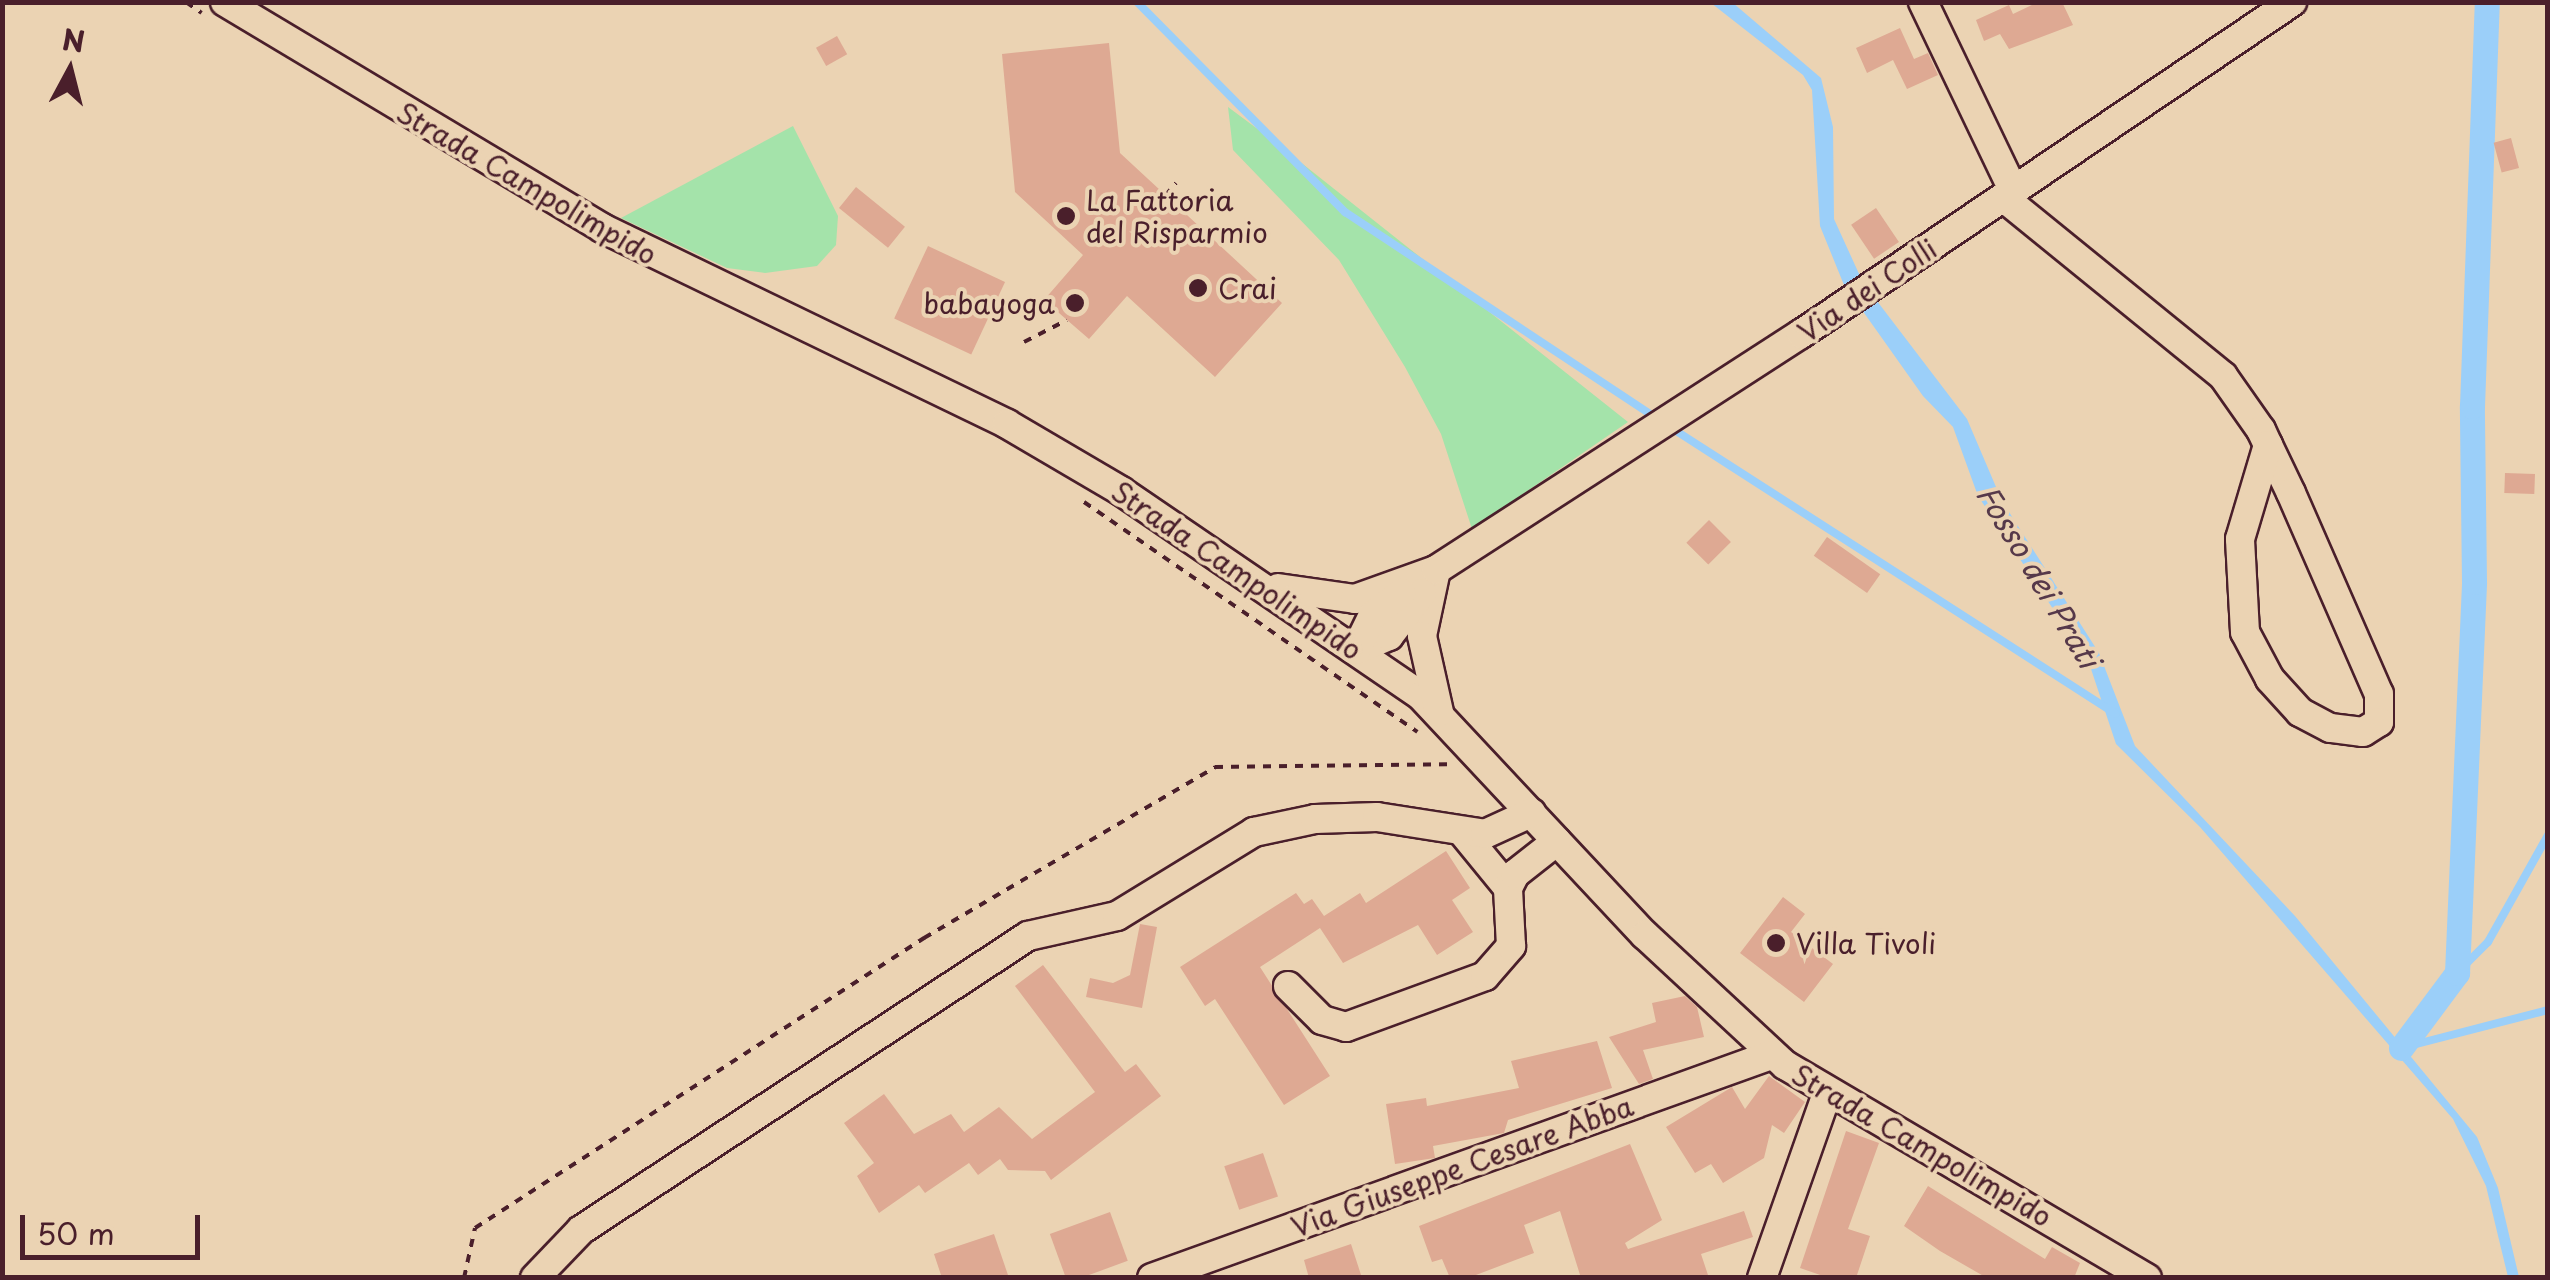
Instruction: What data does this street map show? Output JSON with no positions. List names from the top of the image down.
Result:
{
  "streets": {
    "street": ["Strada Campolimpido", "Via dei Colli", "Via Giuseppe Cesare Abba"]
  },
  "crossings": [
    ["Strada Campolimpido", "Via dei Colli"],
    ["Strada Campolimpido", "Via Giuseppe Cesare Abba"]
  ],
  "water": ["Fosso dei Prati"],
  "places": [
    "La Fattoria del Risparmio",
    "Crai",
    "babayoga",
    "Villa Tivoli"
  ],
  "scale_bar": "50 m",
  "north": "top"
}
